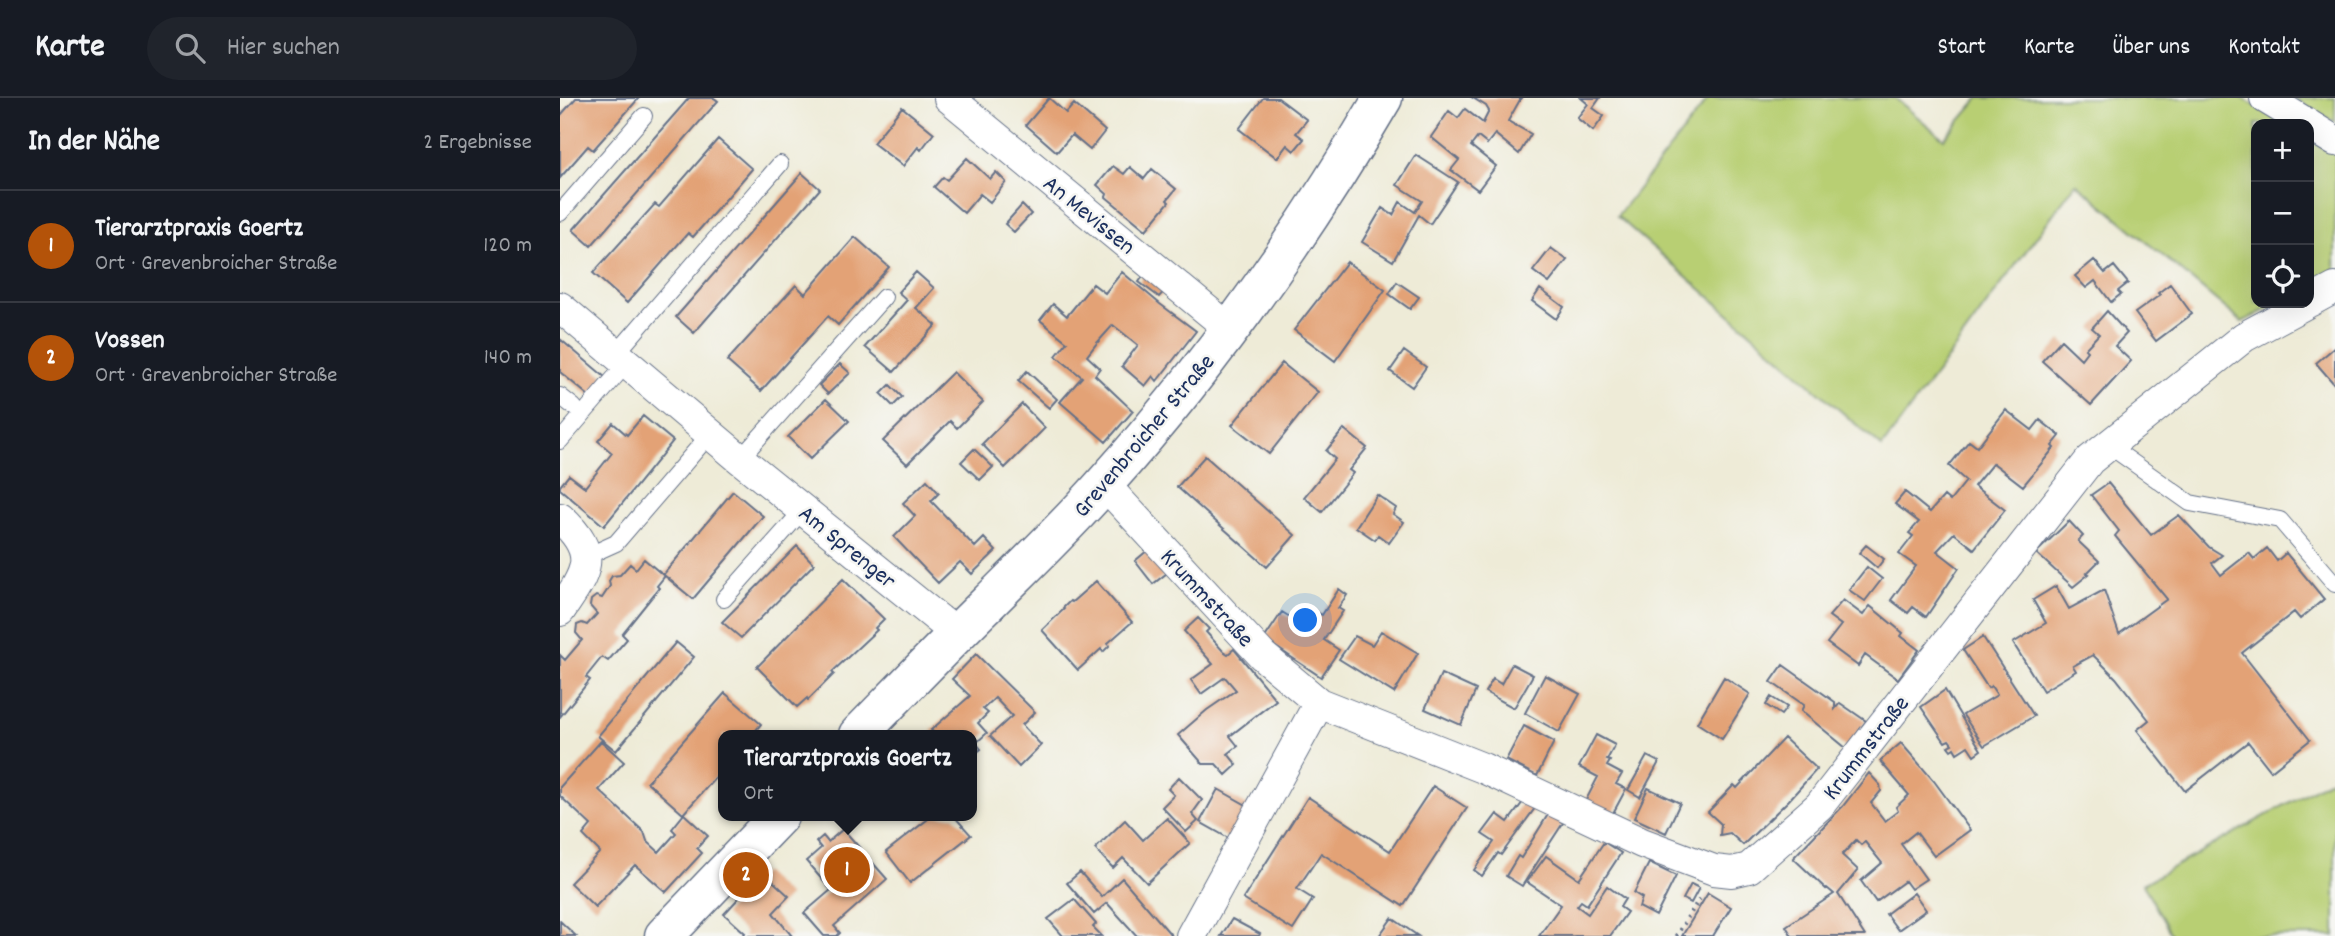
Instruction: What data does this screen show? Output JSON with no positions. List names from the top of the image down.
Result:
{
  "streets": {
    "street": [
      "An Mevissen",
      "Grevenbroicher Straße",
      "Am Sprenger",
      "Krummstraße"
    ]
  },
  "crossings": [
    ["An Mevissen", "Grevenbroicher Straße"],
    ["Grevenbroicher Straße", "Am Sprenger"],
    ["Grevenbroicher Straße", "Krummstraße"]
  ],
  "page": {
    "header": "Karte",
    "search": "Hier suchen",
    "nav": [
      "Start",
      "Karte",
      "Über uns",
      "Kontakt"
    ],
    "heading": ["In der Nähe", "2 Ergebnisse"],
    "map_buttons": ["+", "−"],
    "list": [
      {
        "mark": "1",
        "name": "Tierarztpraxis Goertz",
        "note": "Ort · Grevenbroicher Straße",
        "value": "120 m"
      },
      {
        "mark": "2",
        "name": "Vossen",
        "note": "Ort · Grevenbroicher Straße",
        "value": "140 m"
      }
    ],
    "popup": ["Tierarztpraxis Goertz", "Ort"],
    "pins": ["1", "2"]
  }
}
